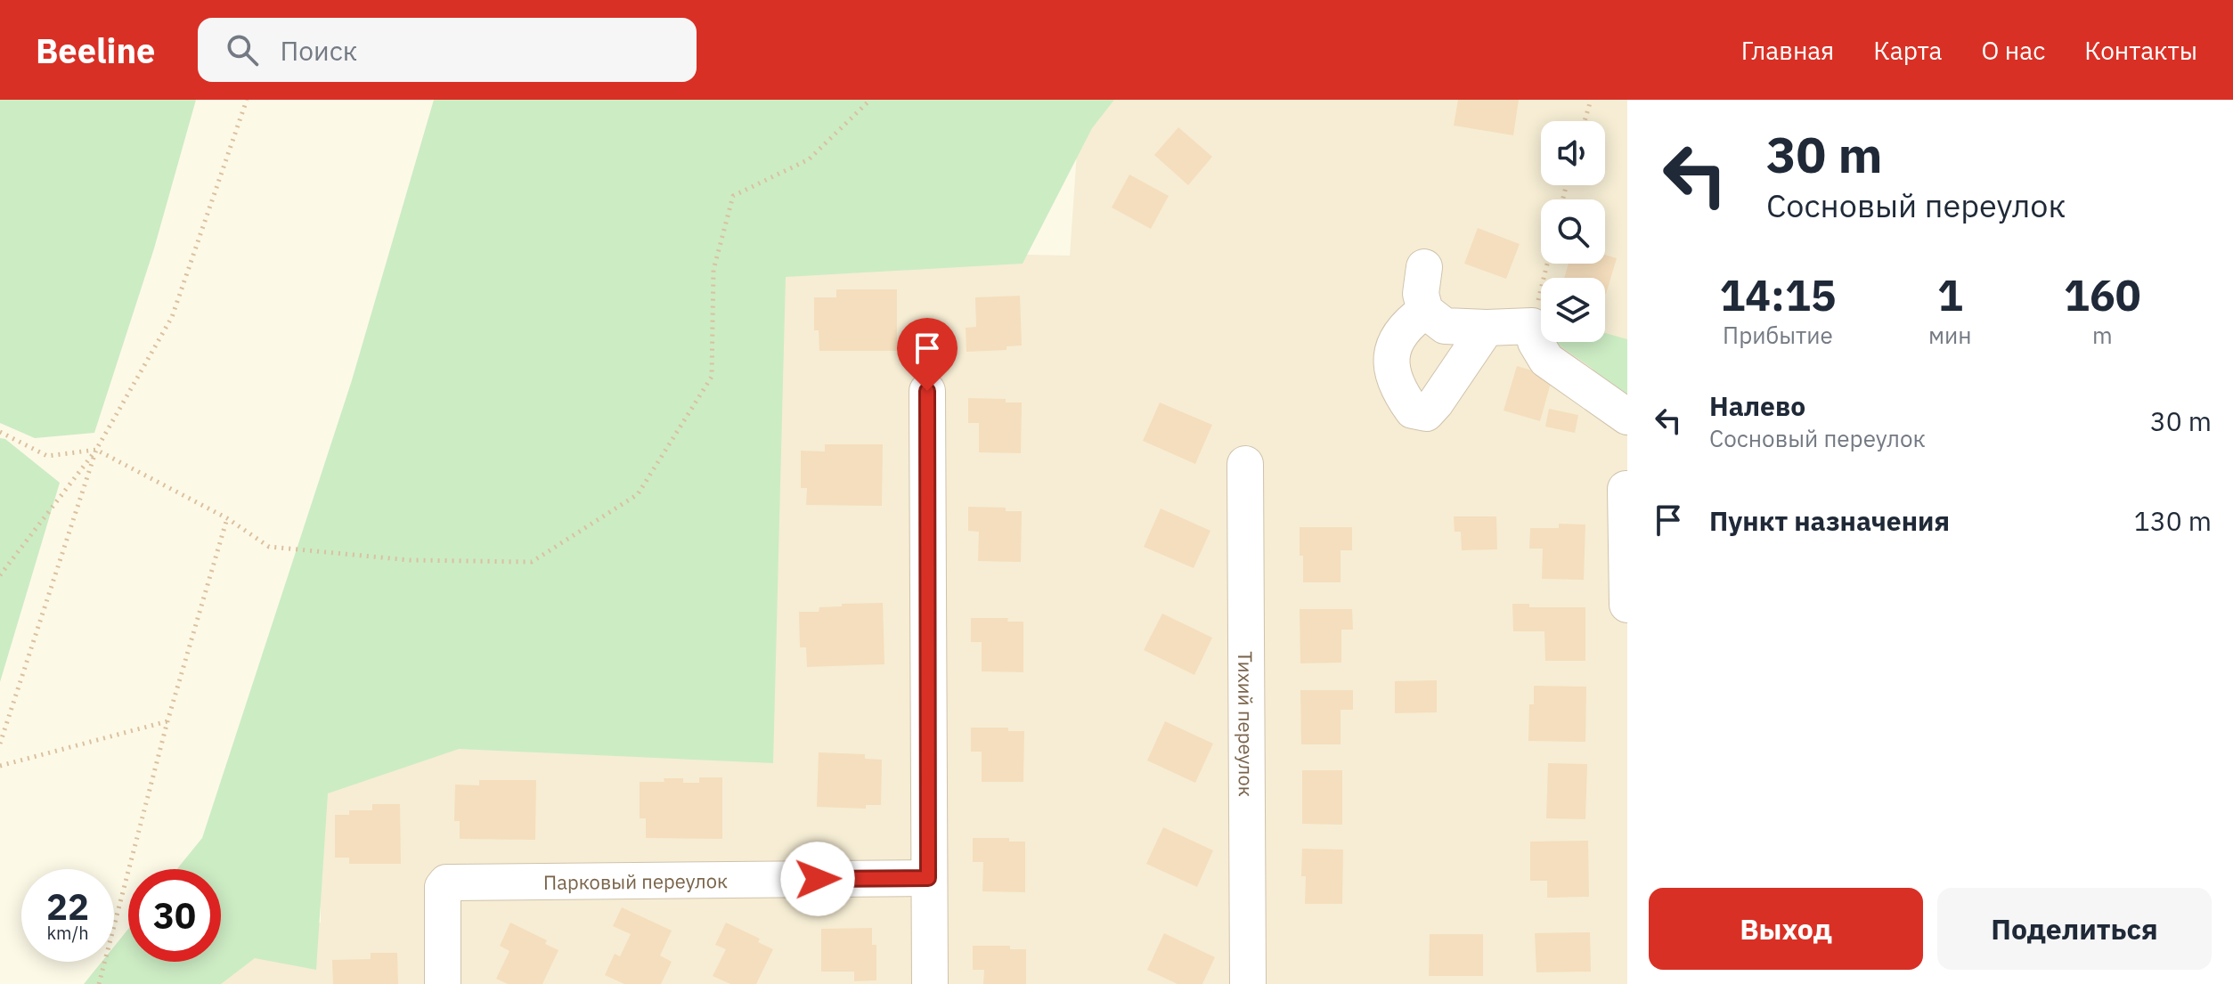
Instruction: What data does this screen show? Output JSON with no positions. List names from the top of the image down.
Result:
{
  "streets": {
    "street": ["Тихий переулок", "Парковый переулок"]
  },
  "page": {
    "header": "Beeline",
    "search": "Поиск",
    "nav": [
      "Главная",
      "Карта",
      "О нас",
      "Контакты"
    ],
    "turn": ["30 m", "Сосновый переулок"],
    "eta": [
      "14:15",
      "Прибытие",
      "1",
      "мин",
      "160",
      "m"
    ],
    "list": [
      {
        "name": "Налево",
        "note": "Сосновый переулок",
        "value": "30 m"
      },
      {
        "name": "Пункт назначения",
        "value": "130 m"
      }
    ],
    "speed": "22 km/h",
    "limit": "30",
    "buttons": ["Выход", "Поделиться"]
  }
}
